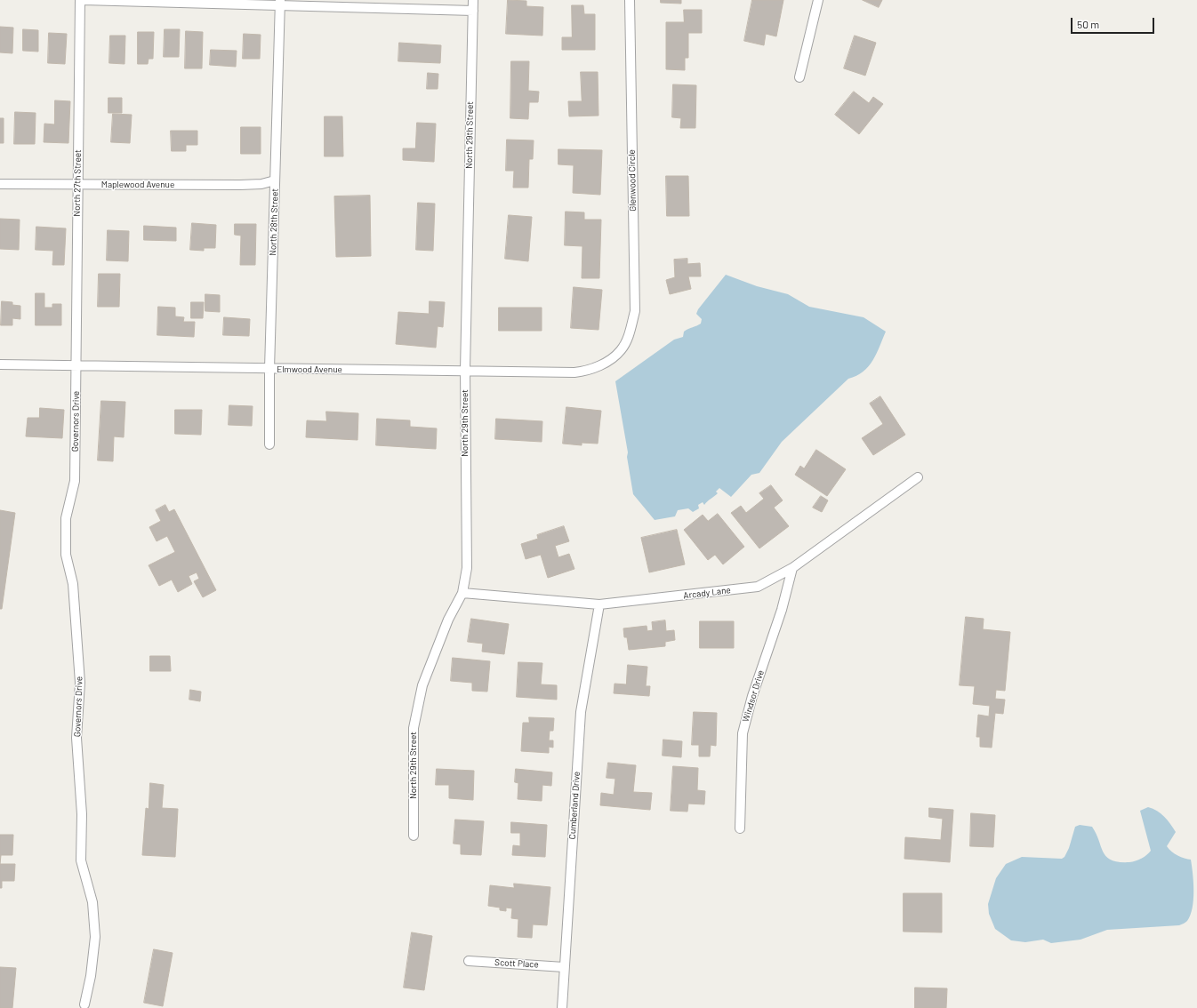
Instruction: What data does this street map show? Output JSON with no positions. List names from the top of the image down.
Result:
{
  "streets": {
    "street": [
      "North 29th Street",
      "Glenwood Circle",
      "North 27th Street",
      "Maplewood Avenue",
      "North 28th Street",
      "Elmwood Avenue",
      "Governors Drive",
      "Arcady Lane",
      "Windsor Drive",
      "Cumberland Drive",
      "Scott Place"
    ]
  },
  "crossings": [
    ["North 29th Street", "Elmwood Avenue"],
    ["North 29th Street", "Arcady Lane"],
    ["Glenwood Circle", "Elmwood Avenue"],
    ["North 27th Street", "Maplewood Avenue"],
    ["North 27th Street", "Elmwood Avenue"],
    ["North 27th Street", "Governors Drive"],
    ["Maplewood Avenue", "North 28th Street"],
    ["North 28th Street", "Elmwood Avenue"],
    ["Elmwood Avenue", "Governors Drive"],
    ["Arcady Lane", "Windsor Drive"],
    ["Arcady Lane", "Cumberland Drive"],
    ["Cumberland Drive", "Scott Place"]
  ],
  "scale_bar": "50 m"
}
